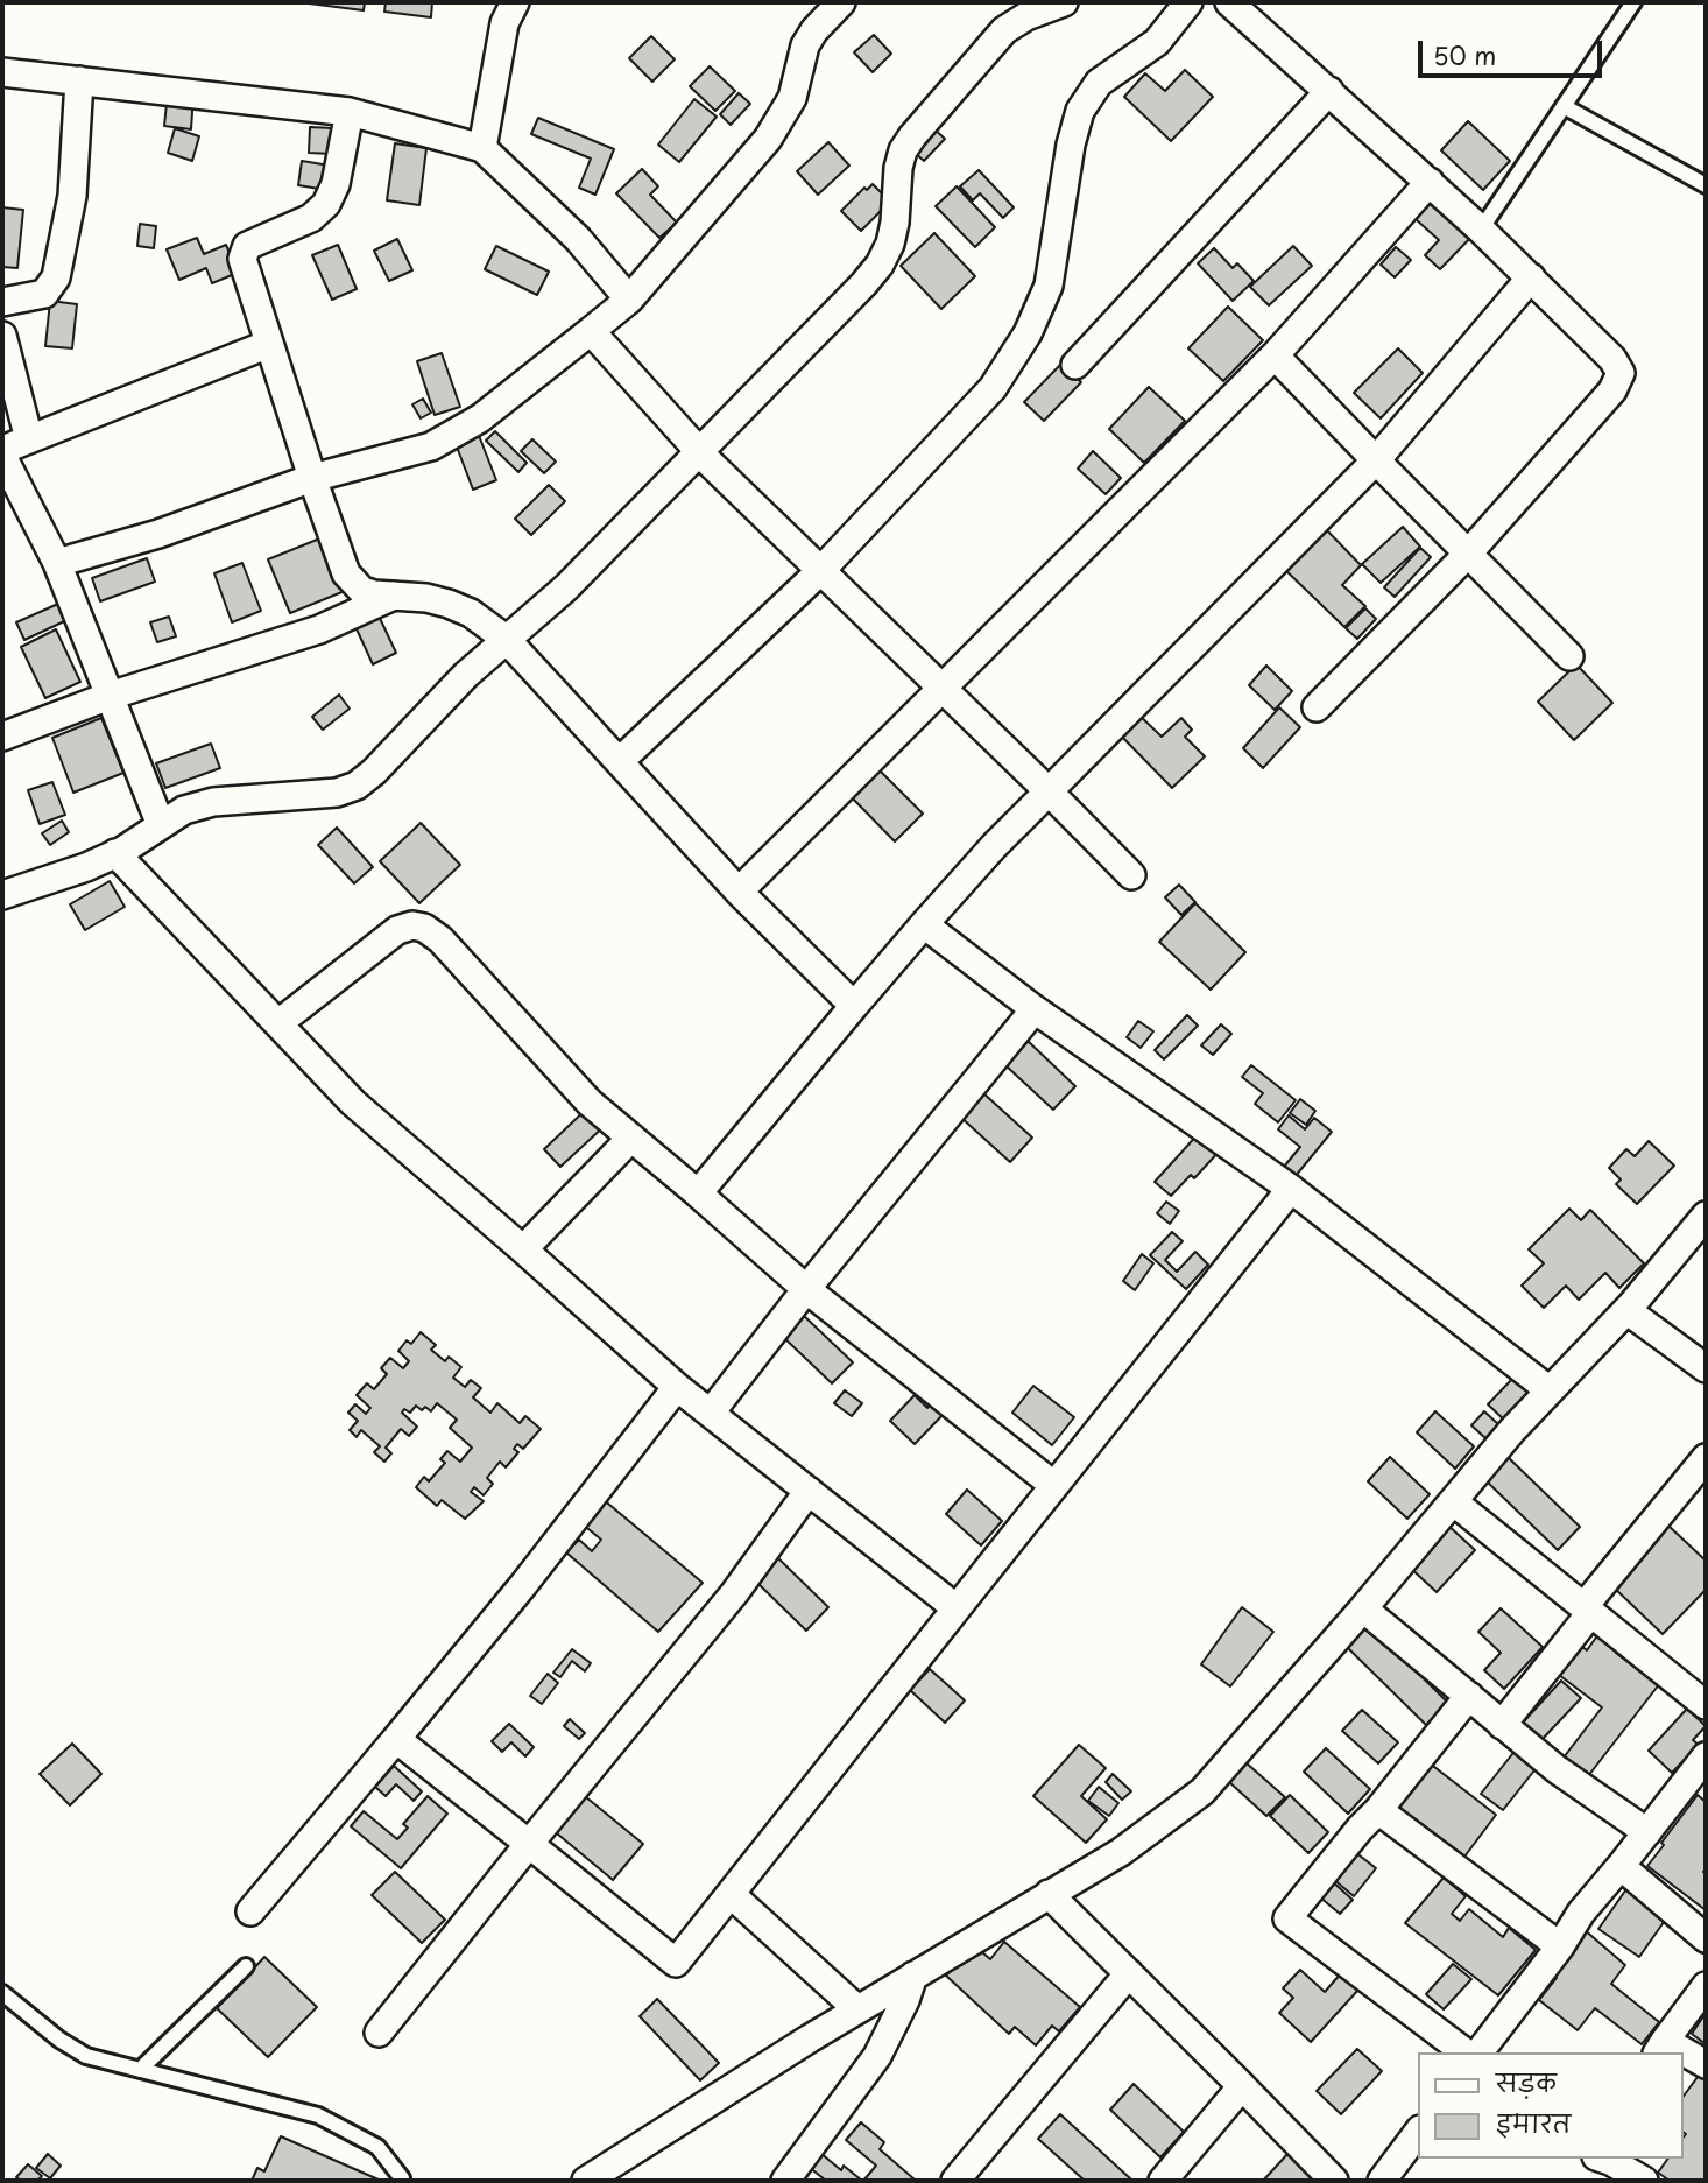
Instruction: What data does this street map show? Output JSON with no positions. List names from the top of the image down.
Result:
{
  "legend": ["सड़क", "इमारत"],
  "scale_bar": "50 m"
}
